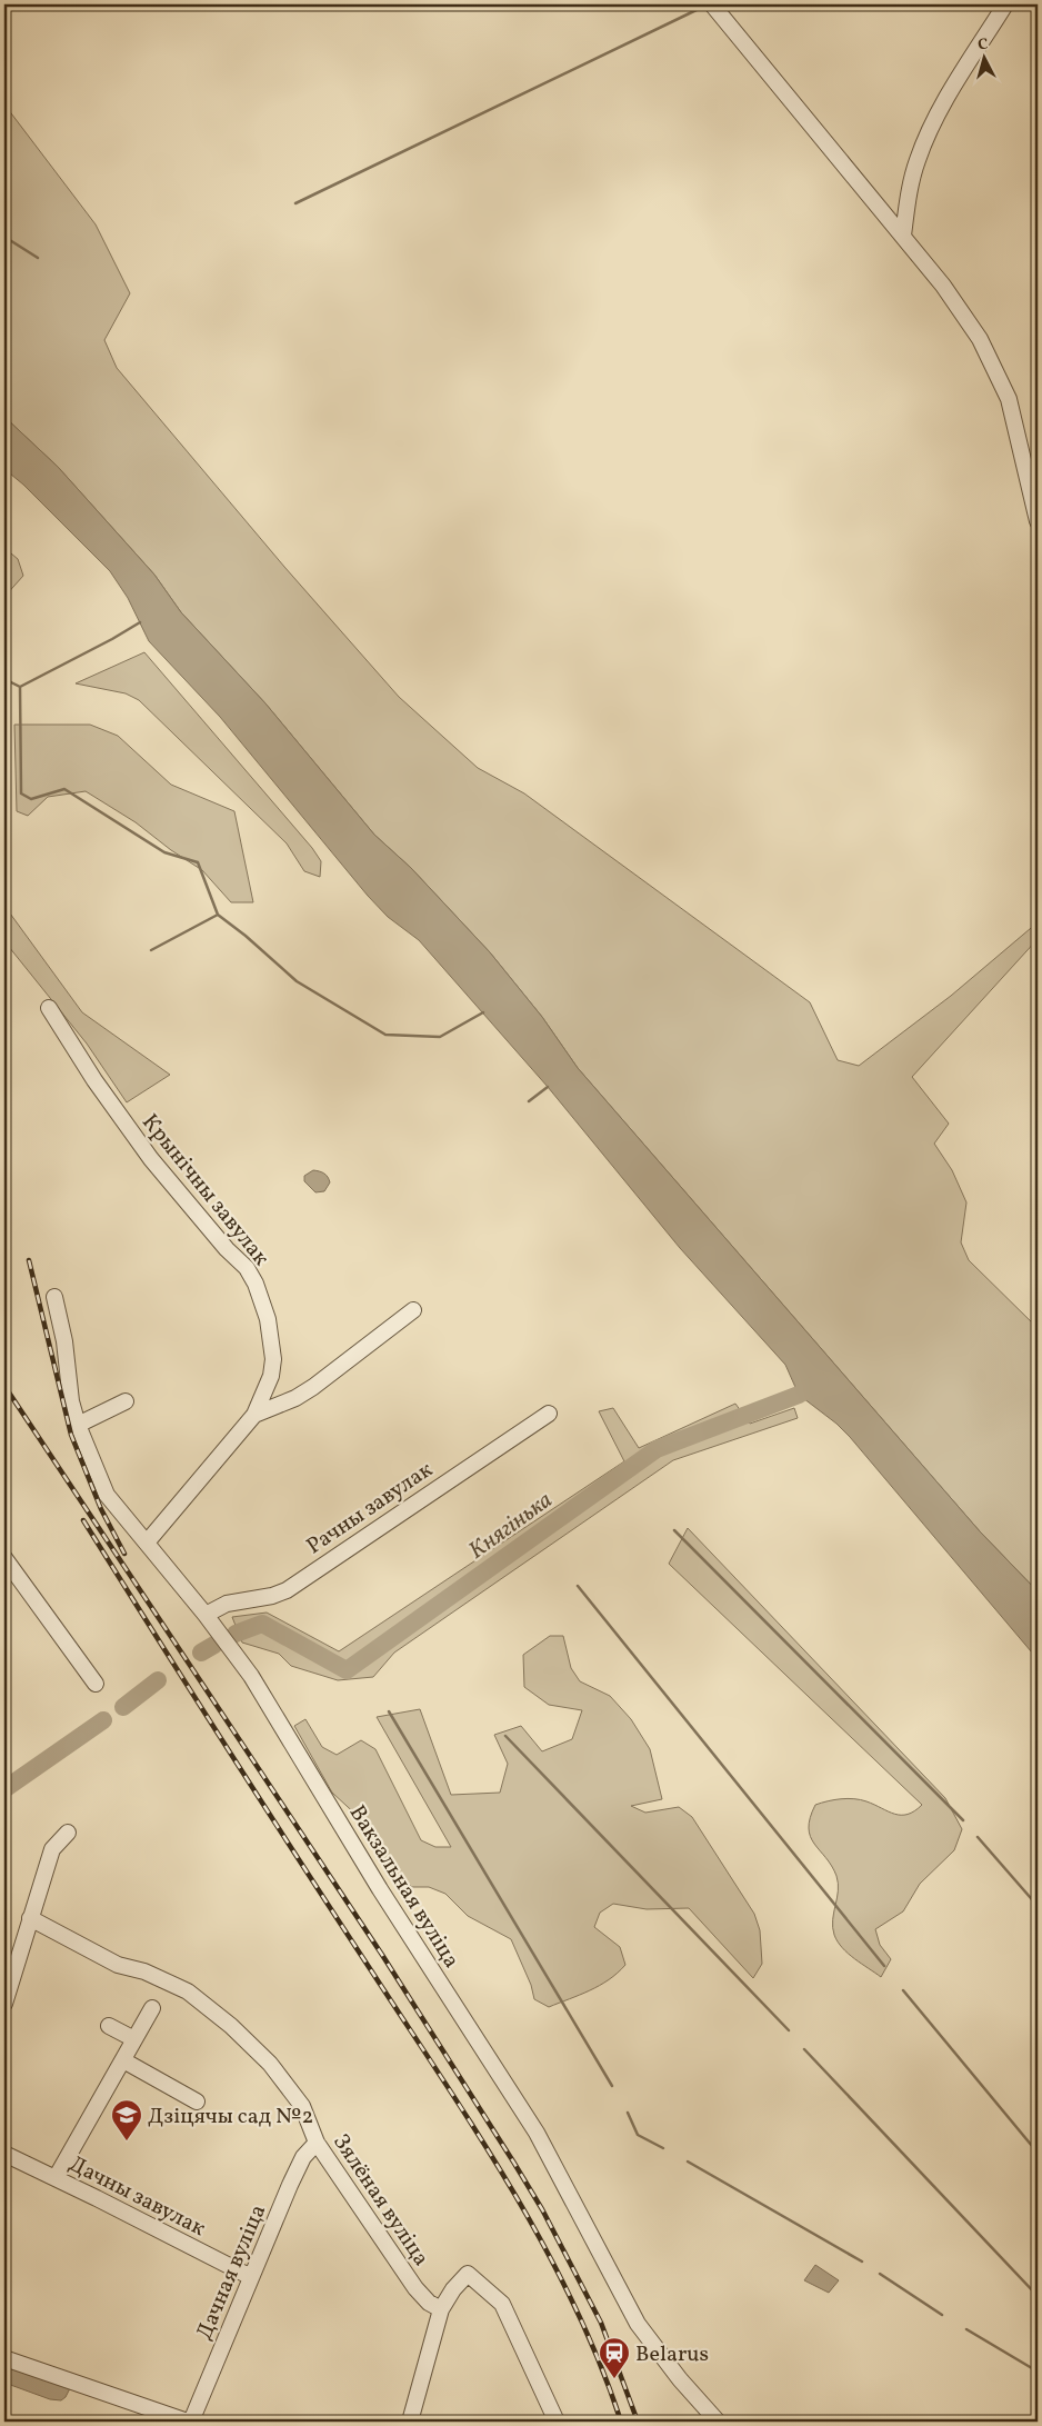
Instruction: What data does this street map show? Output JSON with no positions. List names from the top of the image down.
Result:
{
  "streets": {
    "street": [
      "Крынічны завулак",
      "Рачны завулак",
      "Вакзальная вуліца",
      "Дачны завулак",
      "Зялёная вуліца",
      "Дачная вуліца"
    ]
  },
  "crossings": [
    ["Рачны завулак", "Вакзальная вуліца"],
    ["Дачны завулак", "Дачная вуліца"],
    ["Зялёная вуліца", "Дачная вуліца"]
  ],
  "water": ["Княгінька"],
  "places": {
    "school or university": ["Дзіцячы сад №2"],
    "station": ["Belarus"]
  },
  "north": "top"
}
